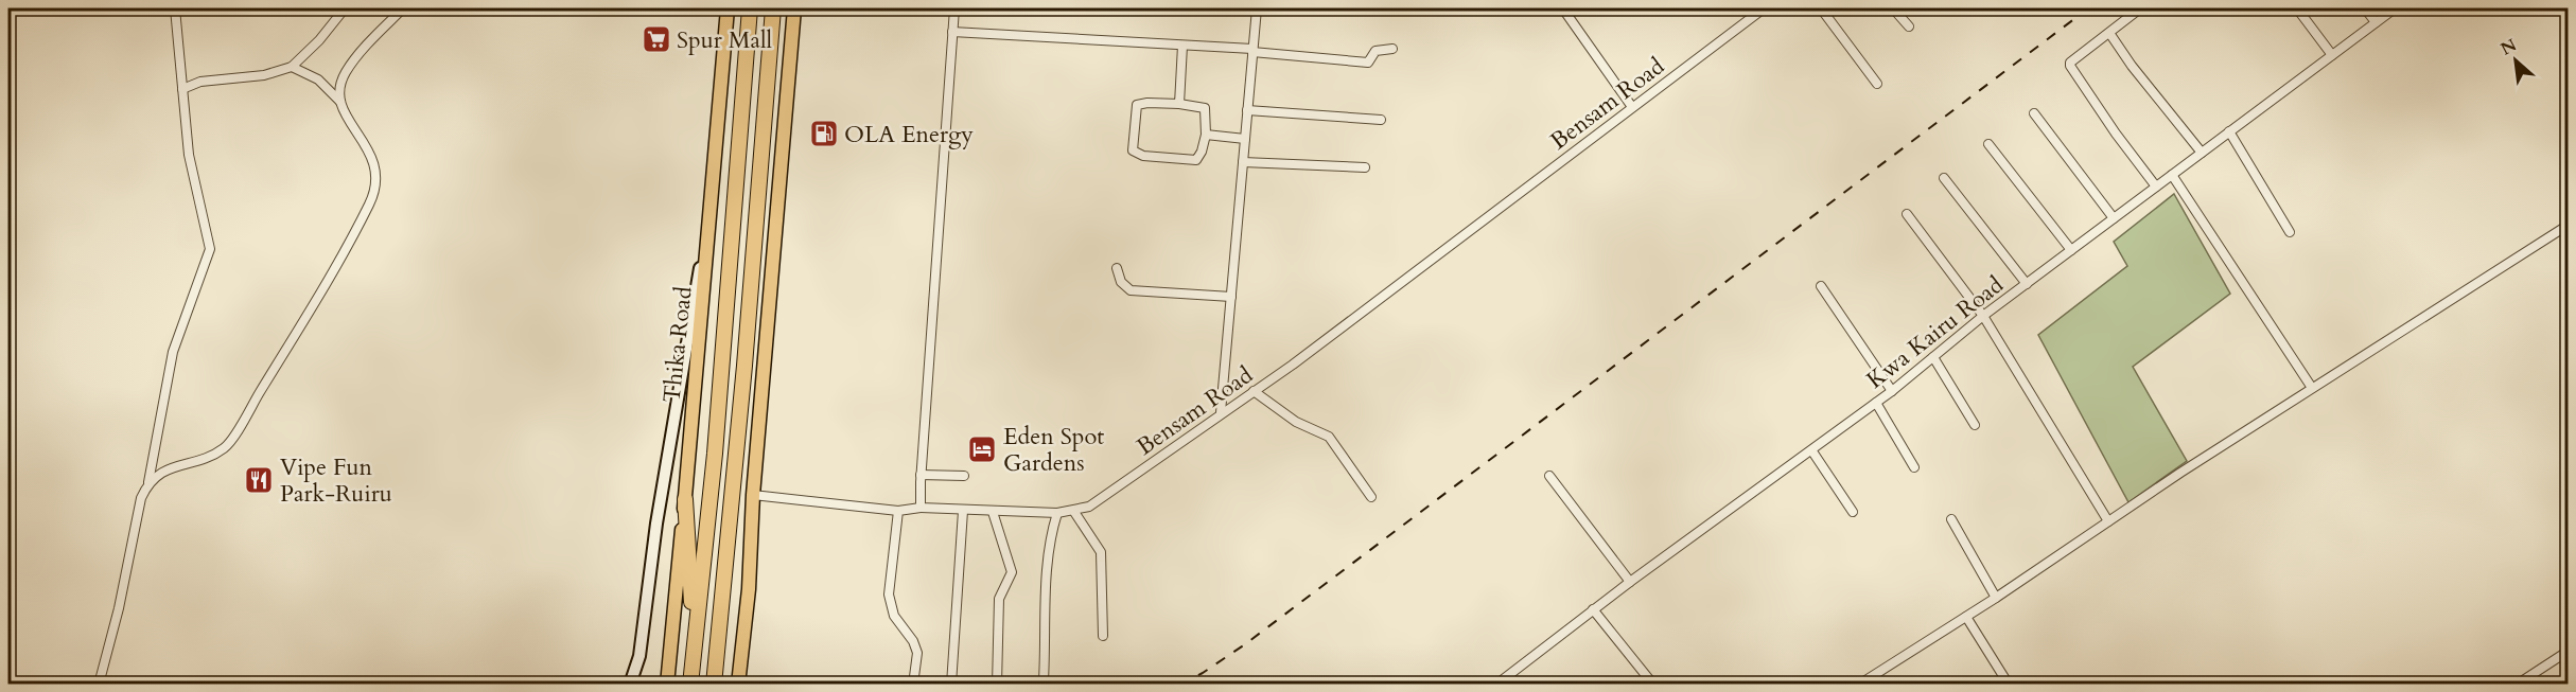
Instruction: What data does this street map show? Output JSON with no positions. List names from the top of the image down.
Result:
{
  "streets": {
    "highway": ["Thika Road"],
    "street": ["Bensam Road", "Kwa Kairu Road"]
  },
  "places": {
    "supermarket": ["Spur Mall"],
    "fuel station": ["OLA Energy"],
    "hotel": ["Eden Spot Gardens"],
    "restaurant": ["Vipe Fun Park-Ruiru"]
  },
  "north": "top left"
}
